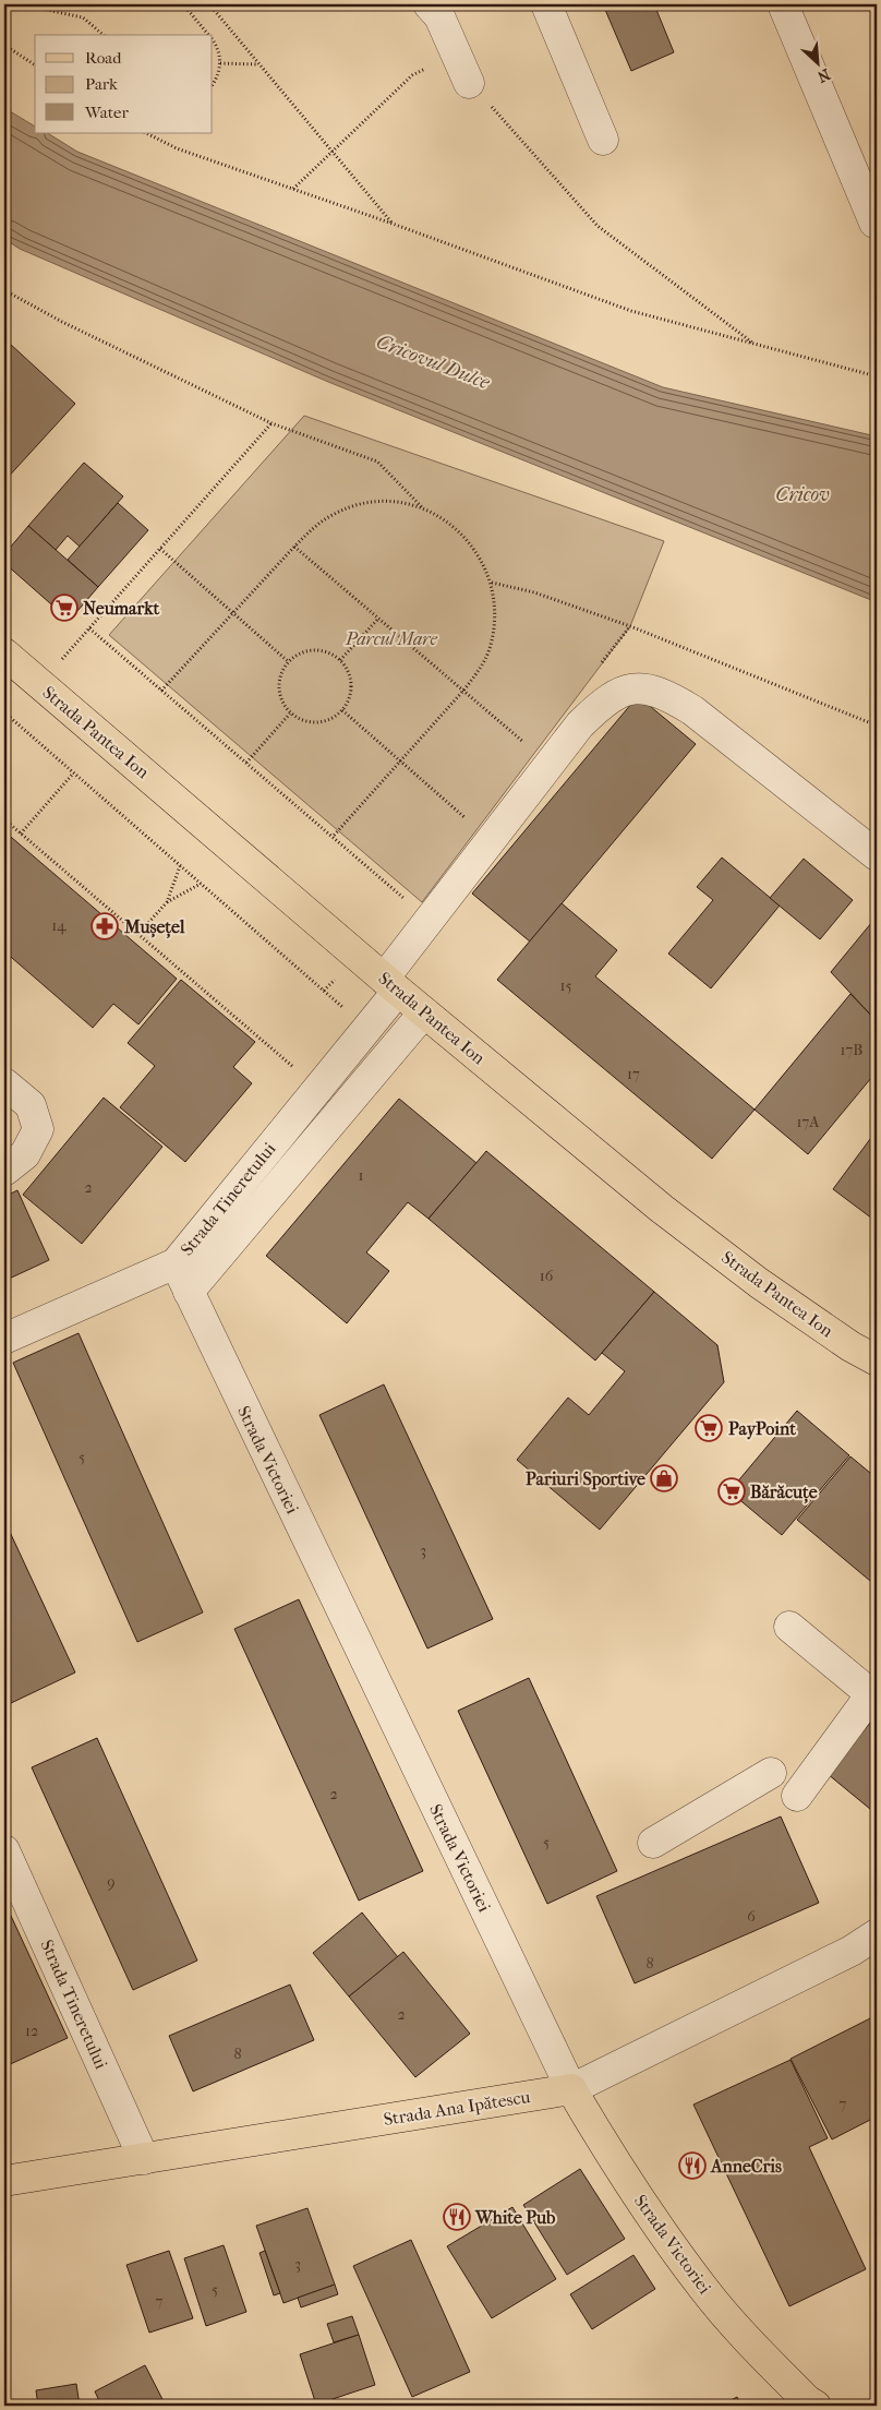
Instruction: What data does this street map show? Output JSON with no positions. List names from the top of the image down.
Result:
{
  "streets": {
    "main road": ["Strada Pantea Ion", "Strada Victoriei", "Strada Ana Ipătescu"],
    "street": ["Strada Tineretului"]
  },
  "crossings": [
    ["Strada Pantea Ion", "Strada Tineretului"],
    ["Strada Tineretului", "Strada Victoriei"],
    ["Strada Tineretului", "Strada Ana Ipătescu"],
    ["Strada Victoriei", "Strada Ana Ipătescu"]
  ],
  "water": ["Cricovul Dulce", "Cricov"],
  "parks": ["Parcul Mare"],
  "places": {
    "supermarket": ["Neumarkt", "PayPoint", "Bărăcuțe"],
    "pharmacy": ["Mușețel"],
    "shop": ["Pariuri Sportive"],
    "restaurant": ["AnneCris", "White Pub"]
  },
  "house_numbers": [
    "14",
    "15",
    "17B",
    "17",
    "17A",
    "1",
    "2",
    "16",
    "5",
    "3",
    "2",
    "5",
    "9",
    "6",
    "8",
    "2",
    "12",
    "8",
    "7",
    "3",
    "5",
    "7"
  ],
  "legend": ["Road", "Park", "Water"],
  "north": "bottom right"
}
